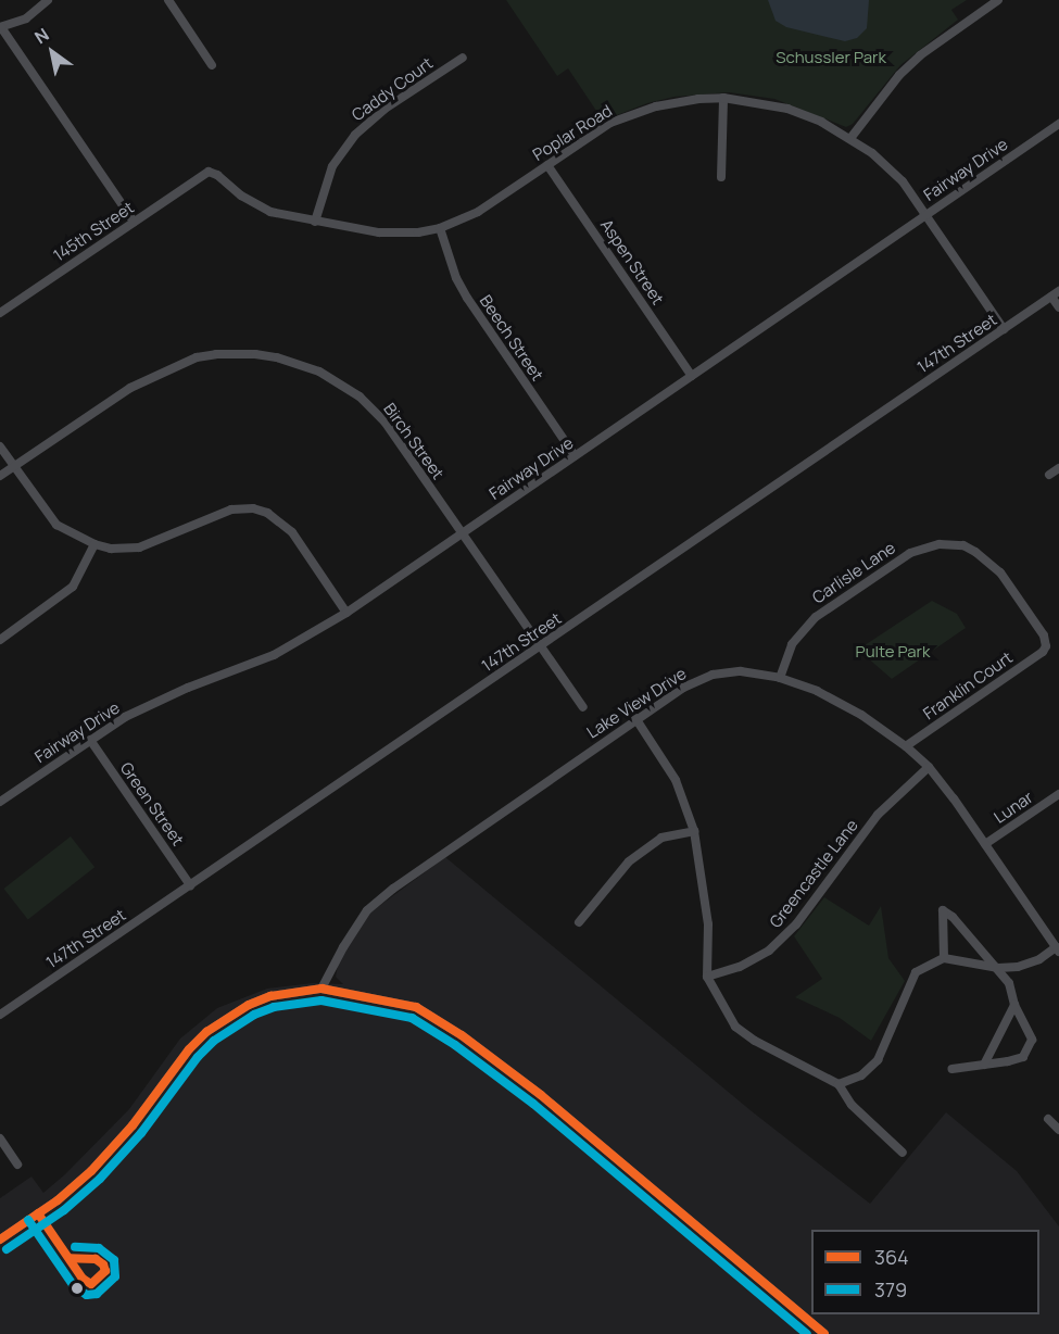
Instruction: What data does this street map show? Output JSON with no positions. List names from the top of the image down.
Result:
{
  "streets": {
    "street": [
      "Caddy Court",
      "Poplar Road",
      "Fairway Drive",
      "145th Street",
      "Aspen Street",
      "Beech Street",
      "147th Street",
      "Birch Street",
      "Carlisle Lane",
      "Franklin Court",
      "Lake View Drive",
      "Green Street",
      "Lunar",
      "Greencastle Lane"
    ]
  },
  "crossings": [
    ["Caddy Court", "Poplar Road"],
    ["Poplar Road", "Fairway Drive"],
    ["Poplar Road", "145th Street"],
    ["Poplar Road", "Aspen Street"],
    ["Poplar Road", "Beech Street"],
    ["Poplar Road", "147th Street"],
    ["Fairway Drive", "Aspen Street"],
    ["Fairway Drive", "Beech Street"],
    ["Fairway Drive", "Birch Street"],
    ["Fairway Drive", "Green Street"],
    ["147th Street", "Birch Street"],
    ["147th Street", "Green Street"],
    ["Carlisle Lane", "Franklin Court"],
    ["Carlisle Lane", "Lake View Drive"],
    ["Franklin Court", "Lake View Drive"],
    ["Lake View Drive", "Lunar"],
    ["Lake View Drive", "Greencastle Lane"]
  ],
  "parks": ["Schussler Park", "Pulte Park"],
  "lines": ["transit line 364", "transit line 379"],
  "legend": ["364", "379"],
  "north": "top left"
}
